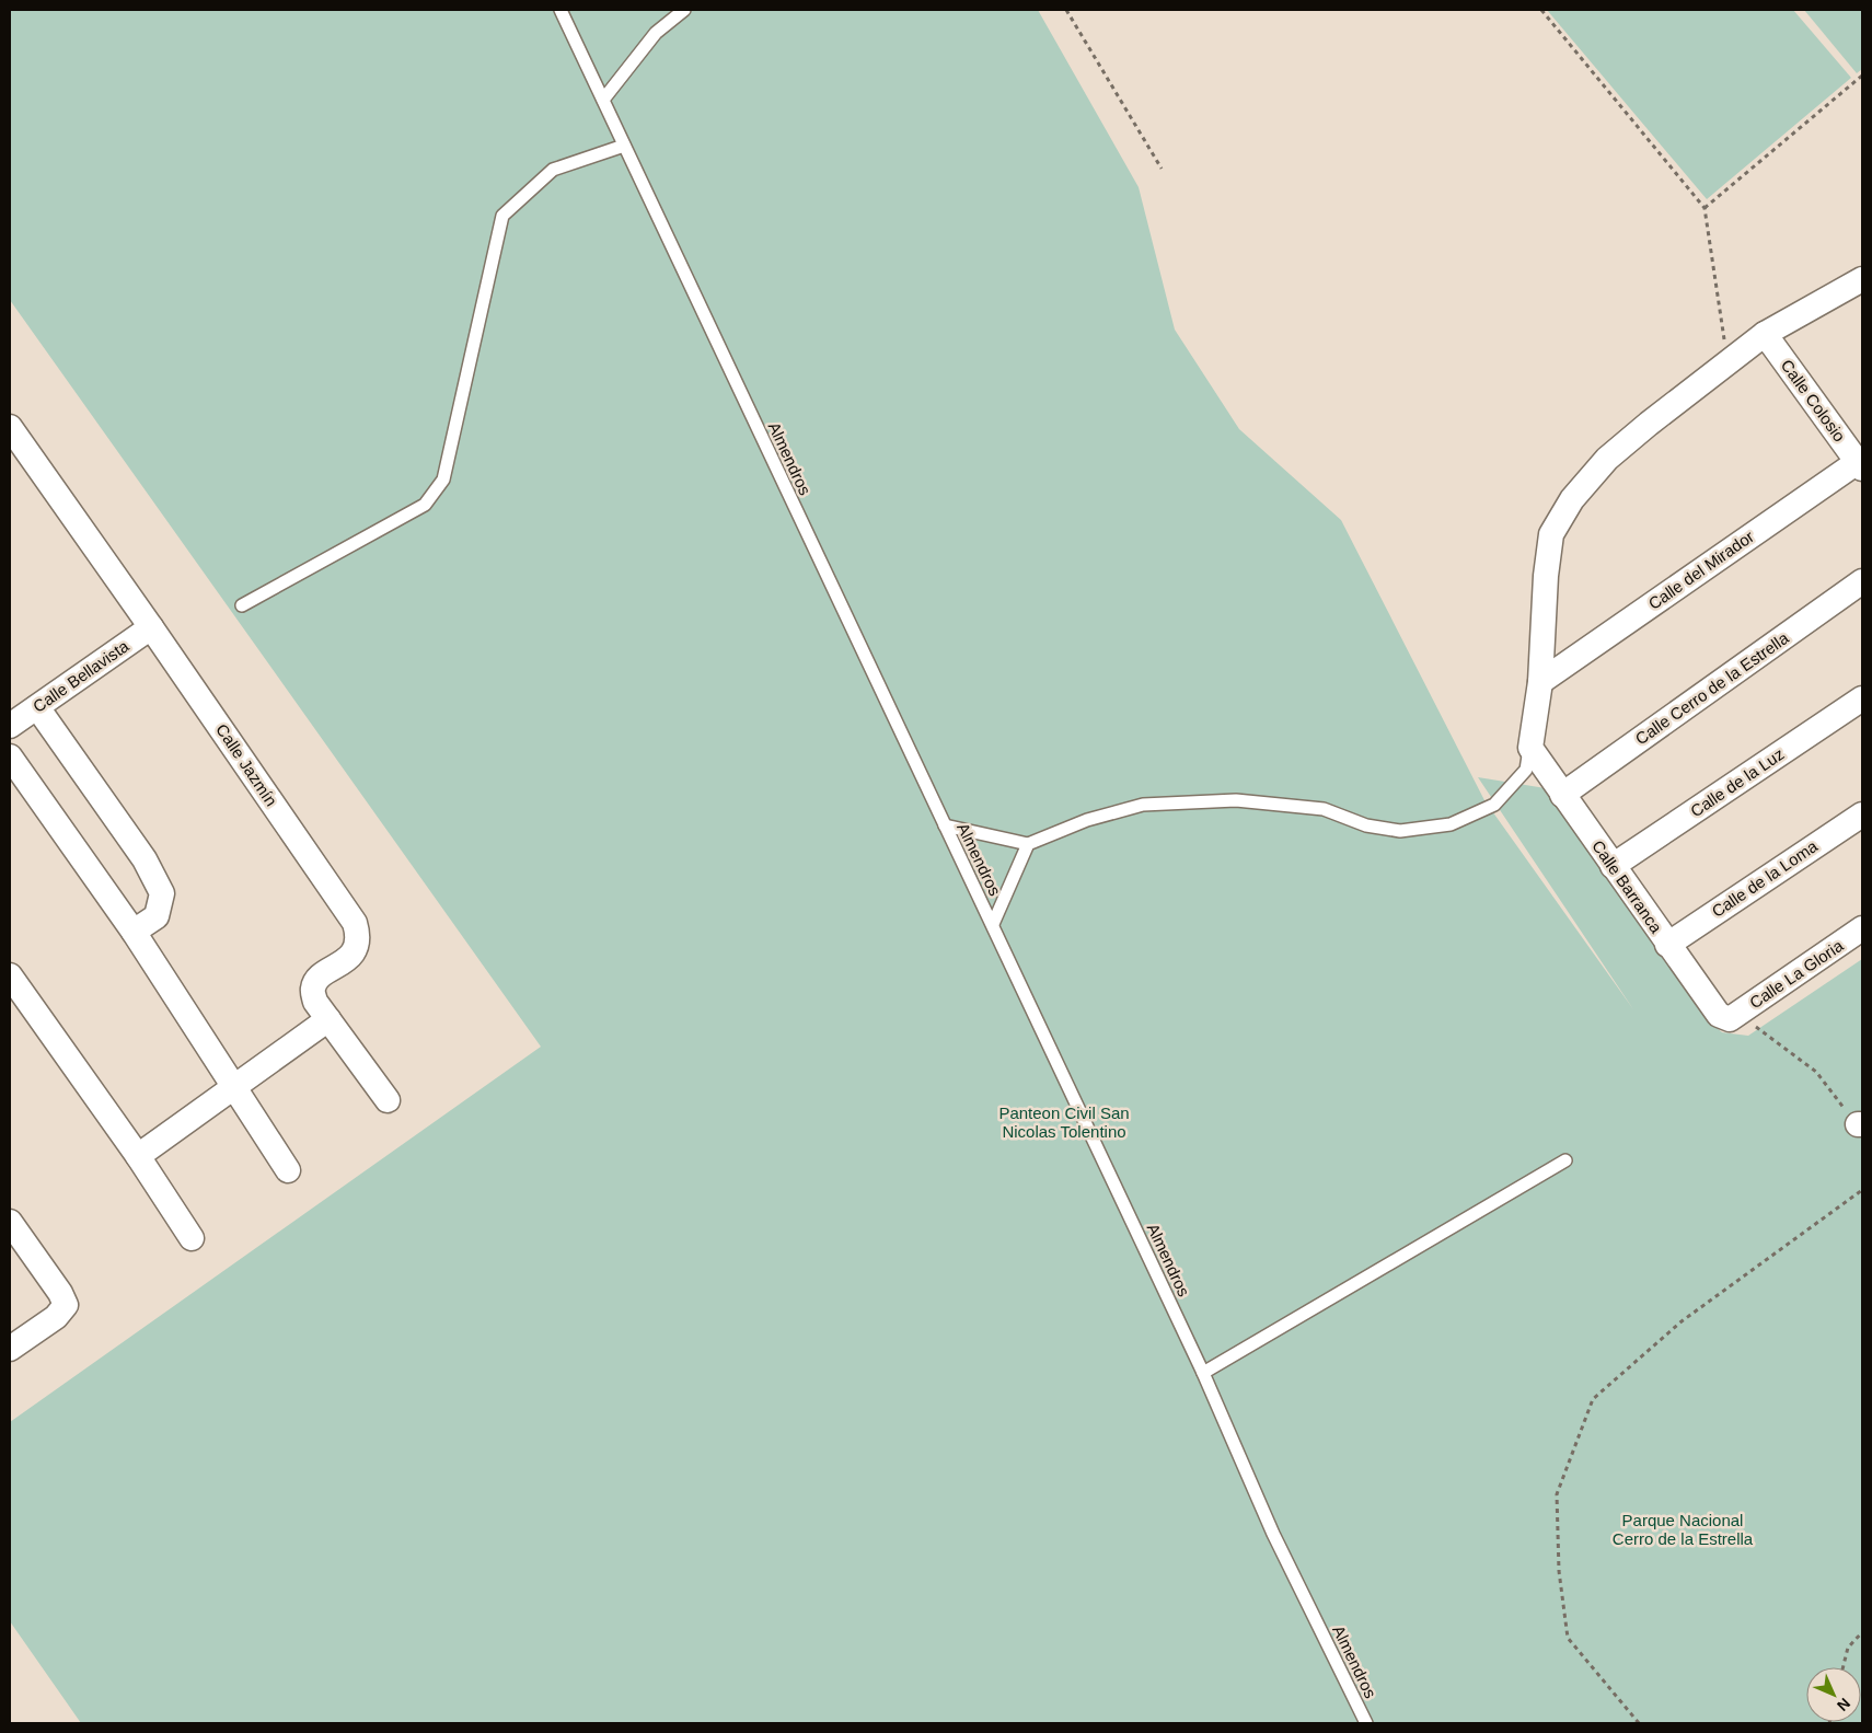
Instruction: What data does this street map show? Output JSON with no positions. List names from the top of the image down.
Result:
{
  "streets": {
    "street": [
      "Calle Colosio",
      "Calle del Mirador",
      "Calle Bellavista",
      "Calle Cerro de la Estrella",
      "Calle Jazmín",
      "Calle de la Luz",
      "Calle de la Loma",
      "Calle Barranca",
      "Calle La Gloria"
    ],
    "lane": ["Almendros"]
  },
  "crossings": [
    ["Calle Colosio", "Calle del Mirador"],
    ["Calle Bellavista", "Calle Jazmín"],
    ["Calle Cerro de la Estrella", "Calle Barranca"],
    ["Calle de la Luz", "Calle Barranca"],
    ["Calle de la Loma", "Calle Barranca"],
    ["Calle Barranca", "Calle La Gloria"]
  ],
  "parks": ["Panteon Civil San Nicolas Tolentino", "Parque Nacional Cerro de la Estrella"],
  "north": "bottom right"
}
